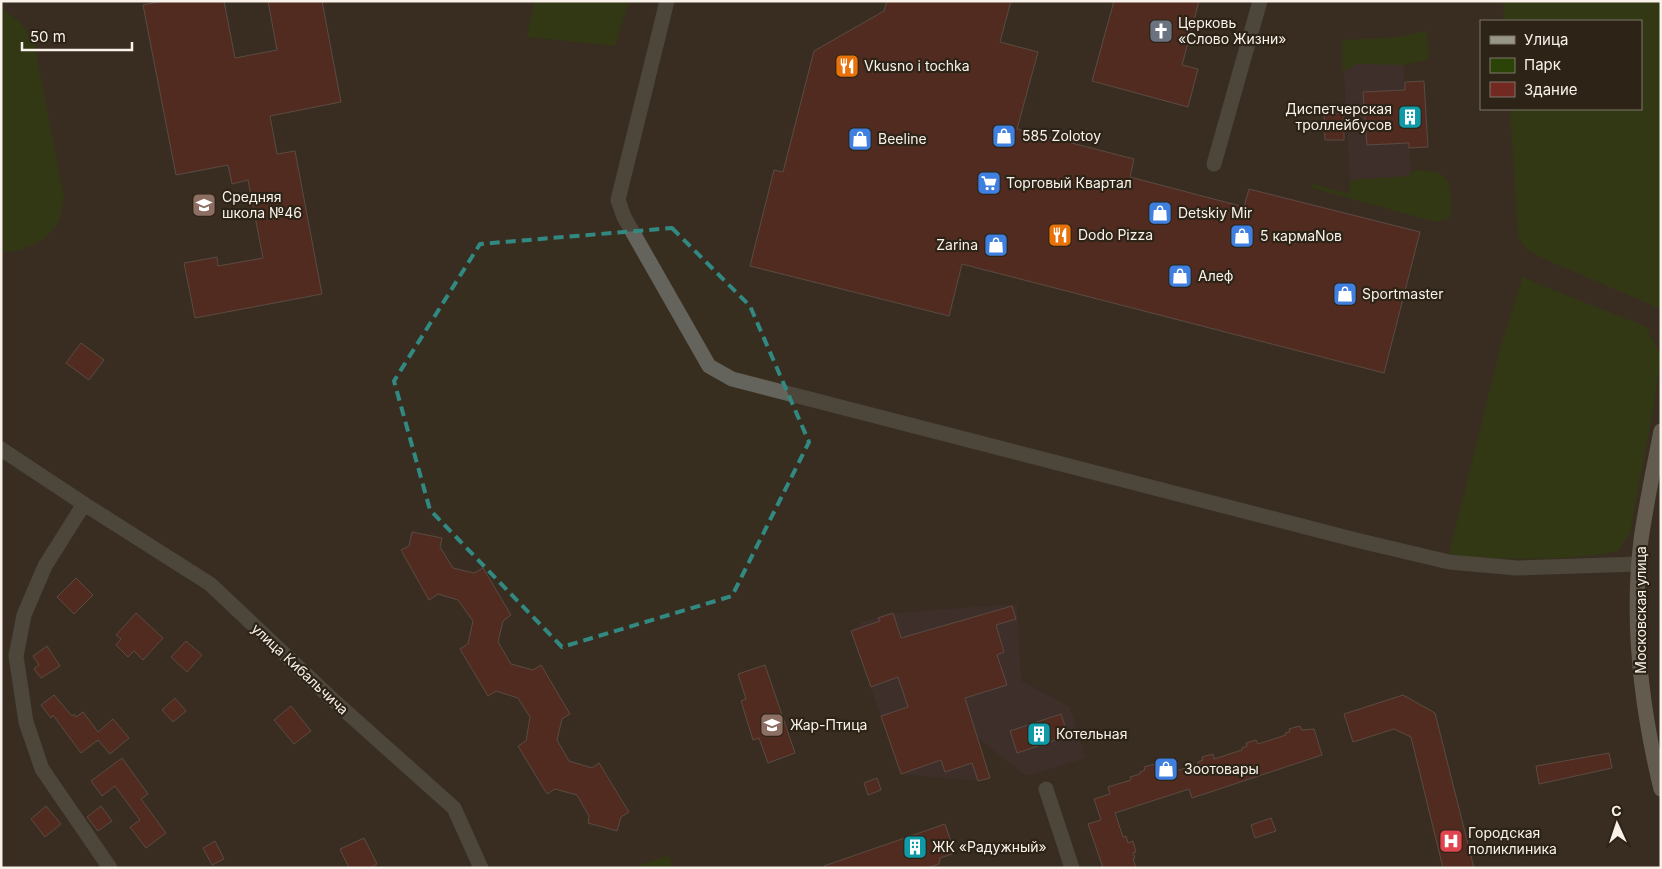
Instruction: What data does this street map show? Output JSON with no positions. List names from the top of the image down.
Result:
{
  "streets": {
    "main road": ["Московская улица"],
    "street": ["улица Кибальчича"]
  },
  "places": {
    "church": ["Церковь «Слово Жизни»"],
    "restaurant": ["Vkusno i tochka", "Dodo Pizza"],
    "building": ["Диспетчерская троллейбусов", "Котельная", "ЖК «Радужный»"],
    "shop": [
      "585 Zolotoy",
      "Beeline",
      "Detskiy Mir",
      "5 кармаNов",
      "Zarina",
      "Алеф",
      "Sportmaster",
      "Зоотовары"
    ],
    "supermarket": ["Торговый Квартал"],
    "school or university": ["Средняя школа №46", "Жар-Птица"],
    "hospital": ["Городская поликлиника"]
  },
  "legend": ["Улица", "Парк", "Здание"],
  "scale_bar": "50 m",
  "north": "top"
}
